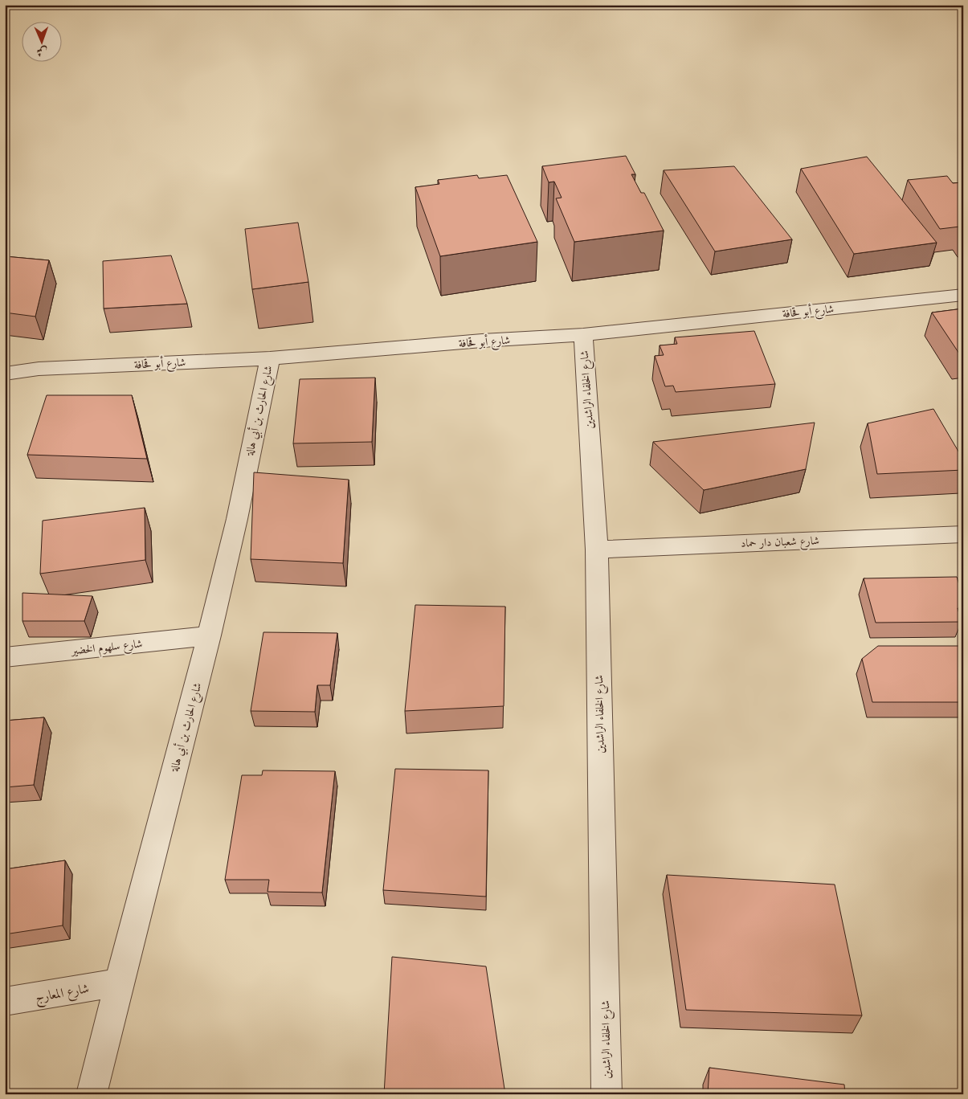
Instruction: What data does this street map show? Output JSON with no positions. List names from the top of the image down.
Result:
{
  "streets": {
    "street": [
      "شارع أبو قحافة",
      "شارع الخلفاء الراشدين",
      "شارع الحارث بن أبي هالة",
      "شارع شعبان دار حماد",
      "شارع سلهوم الخضير",
      "شارع المعارج"
    ]
  },
  "crossings": [
    ["شارع أبو قحافة", "شارع الخلفاء الراشدين"],
    ["شارع أبو قحافة", "شارع الحارث بن أبي هالة"],
    ["شارع الخلفاء الراشدين", "شارع شعبان دار حماد"],
    ["شارع الحارث بن أبي هالة", "شارع سلهوم الخضير"],
    ["شارع الحارث بن أبي هالة", "شارع المعارج"]
  ],
  "north": "bottom"
}
